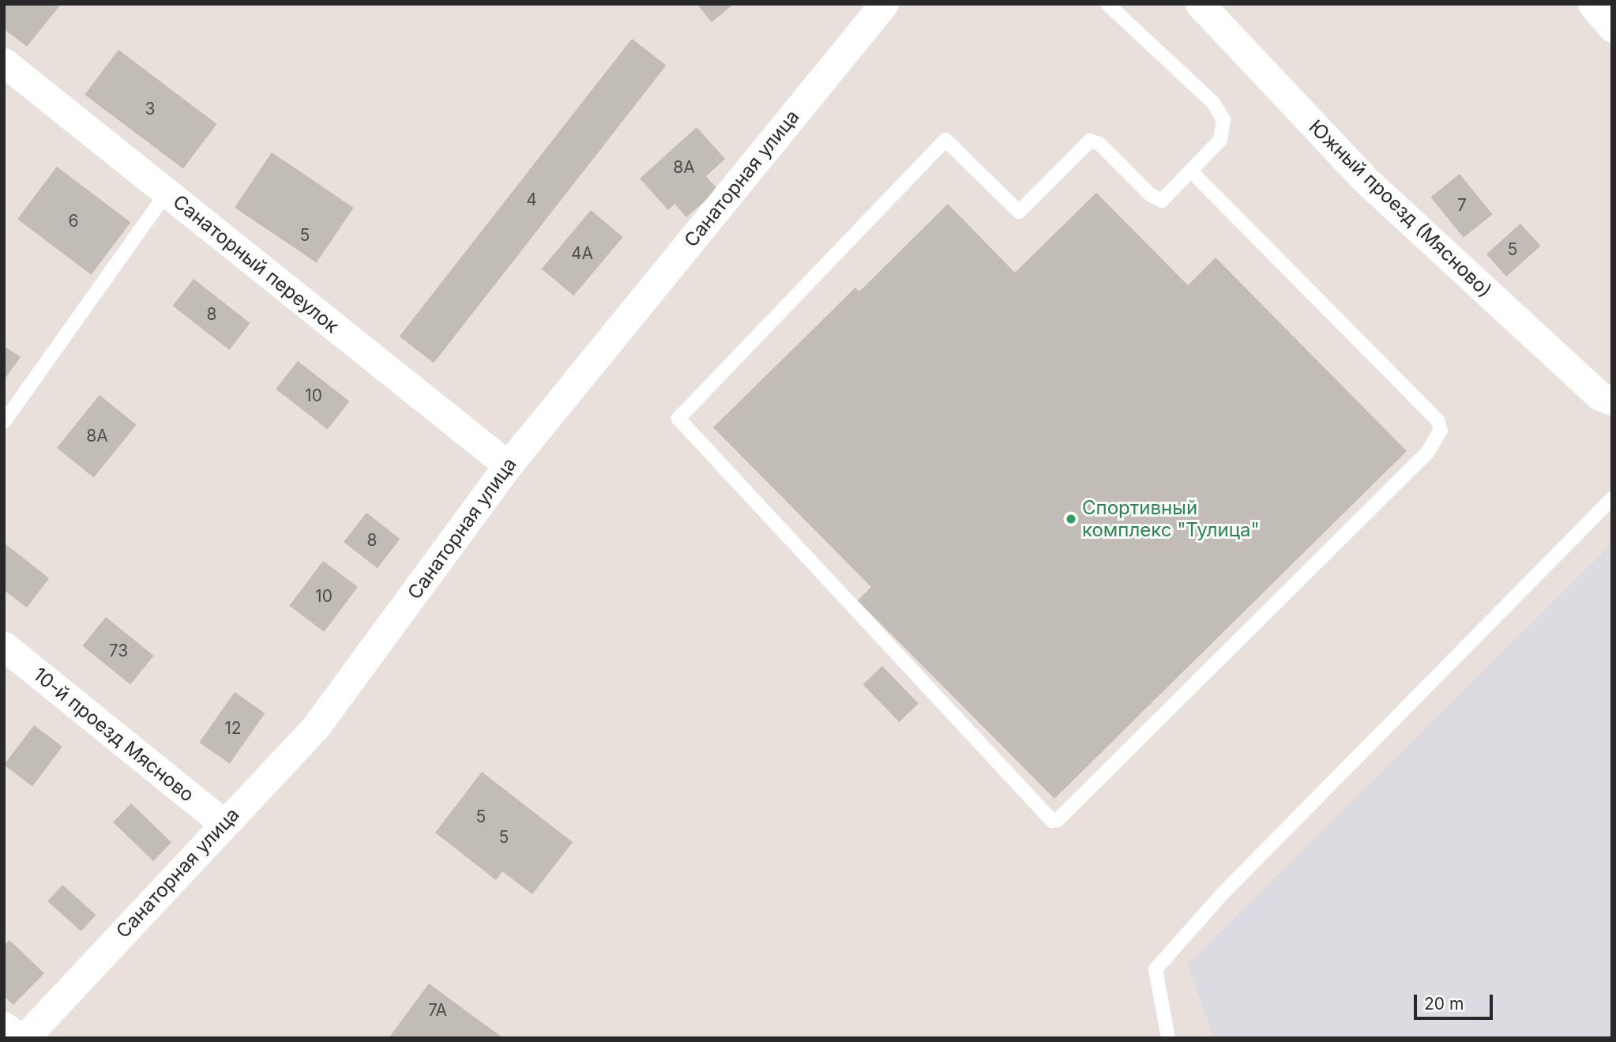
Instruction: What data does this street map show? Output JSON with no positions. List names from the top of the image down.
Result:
{
  "streets": {
    "street": [
      "Санаторная улица",
      "Южный проезд (Мясново)",
      "Санаторный переулок",
      "10-й проезд Мясново"
    ]
  },
  "crossings": [
    ["Санаторная улица", "Санаторный переулок"],
    ["Санаторная улица", "10-й проезд Мясново"]
  ],
  "places": ["Спортивный комплекс \"Тулица\""],
  "house_numbers": [
    "3",
    "8А",
    "4",
    "7",
    "6",
    "5",
    "5",
    "4А",
    "8",
    "10",
    "8А",
    "8",
    "10",
    "73",
    "12",
    "5",
    "5",
    "7А"
  ],
  "scale_bar": "20 m"
}
